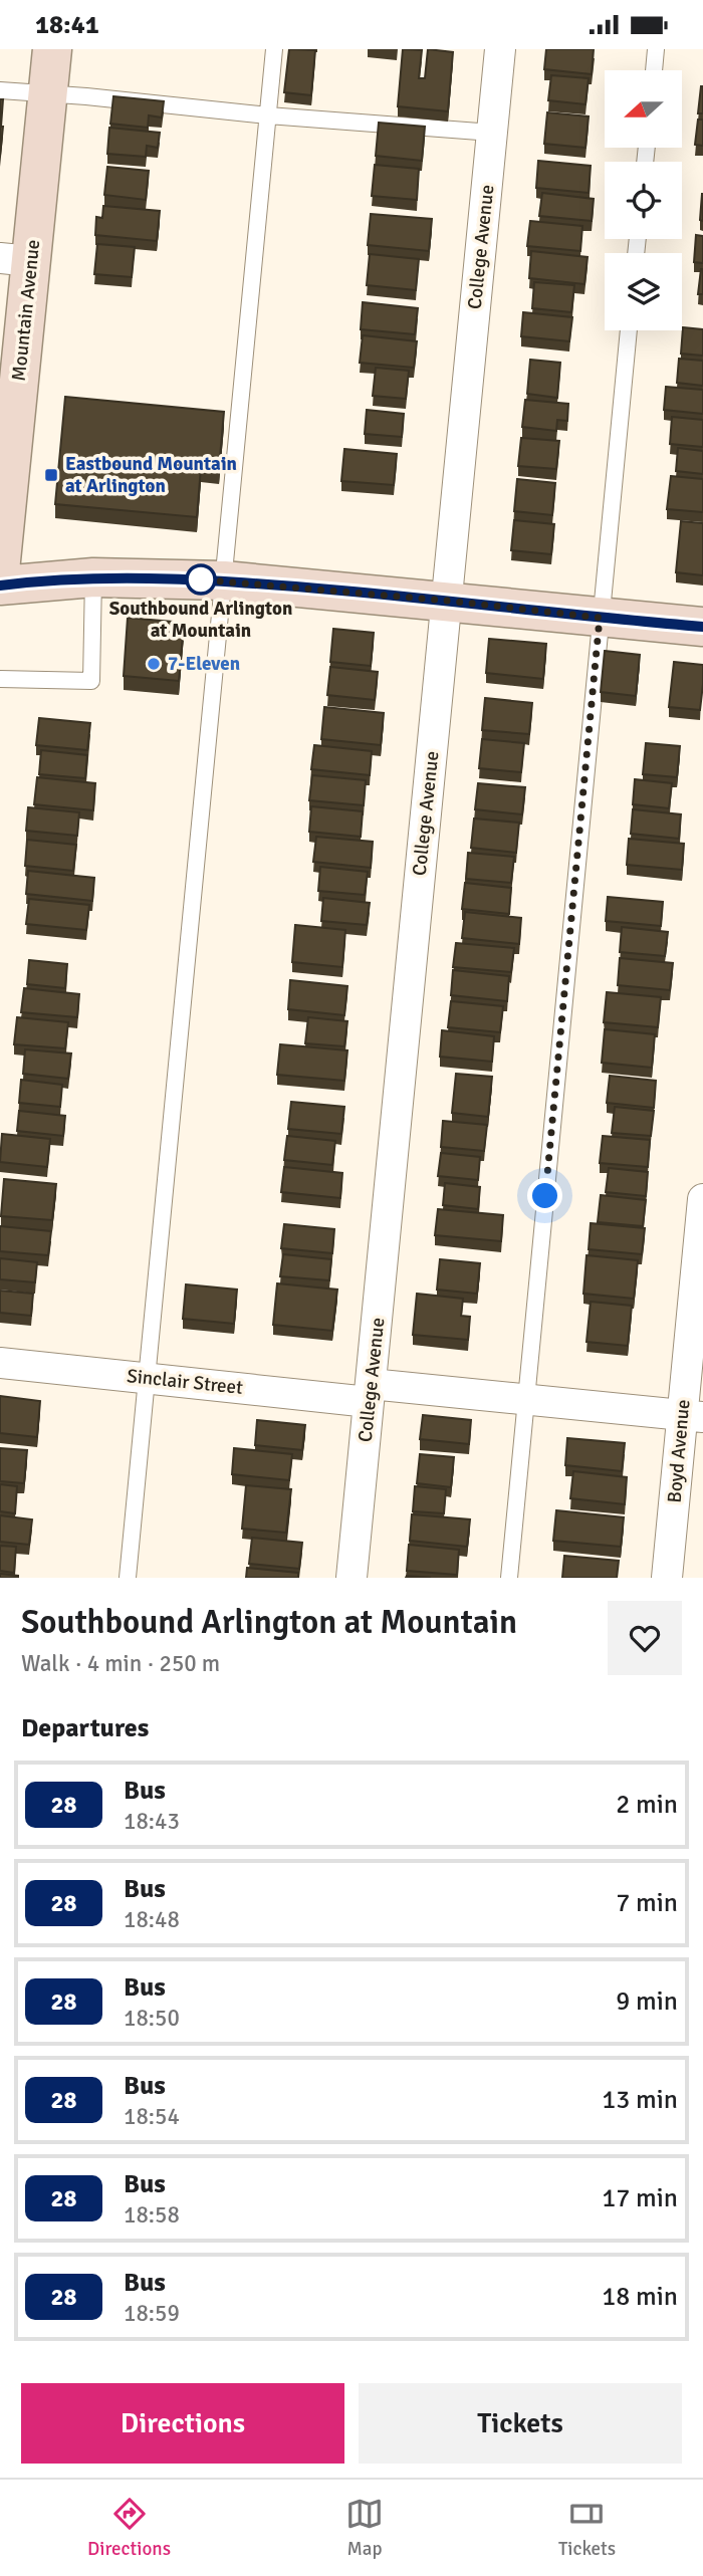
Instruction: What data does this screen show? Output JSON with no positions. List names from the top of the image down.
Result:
{
  "streets": {
    "main road": ["Mountain Avenue"],
    "street": ["College Avenue", "Sinclair Street", "Boyd Avenue"]
  },
  "crossings": [
    ["College Avenue", "Sinclair Street"],
    ["Sinclair Street", "Boyd Avenue"]
  ],
  "places": {
    "transit": ["Eastbound Mountain at Arlington"],
    "other": ["Southbound Arlington at Mountain", "7-Eleven"]
  },
  "lines": ["bus line 28"],
  "north": "left",
  "page": {
    "status": "18:41",
    "heading": [
      ["Southbound Arlington at Mountain", "Walk · 4 min · 250 m"],
      "Departures"
    ],
    "list": [
      {
        "mark": "28",
        "name": "Bus",
        "note": "18:43",
        "value": "2 min"
      },
      {
        "mark": "28",
        "name": "Bus",
        "note": "18:48",
        "value": "7 min"
      },
      {
        "mark": "28",
        "name": "Bus",
        "note": "18:50",
        "value": "9 min"
      },
      {
        "mark": "28",
        "name": "Bus",
        "note": "18:54",
        "value": "13 min"
      },
      {
        "mark": "28",
        "name": "Bus",
        "note": "18:58",
        "value": "17 min"
      },
      {
        "mark": "28",
        "name": "Bus",
        "note": "18:59",
        "value": "18 min"
      }
    ],
    "buttons": ["Directions", "Tickets"],
    "tabs": ["Directions", "Map", "Tickets"]
  }
}
